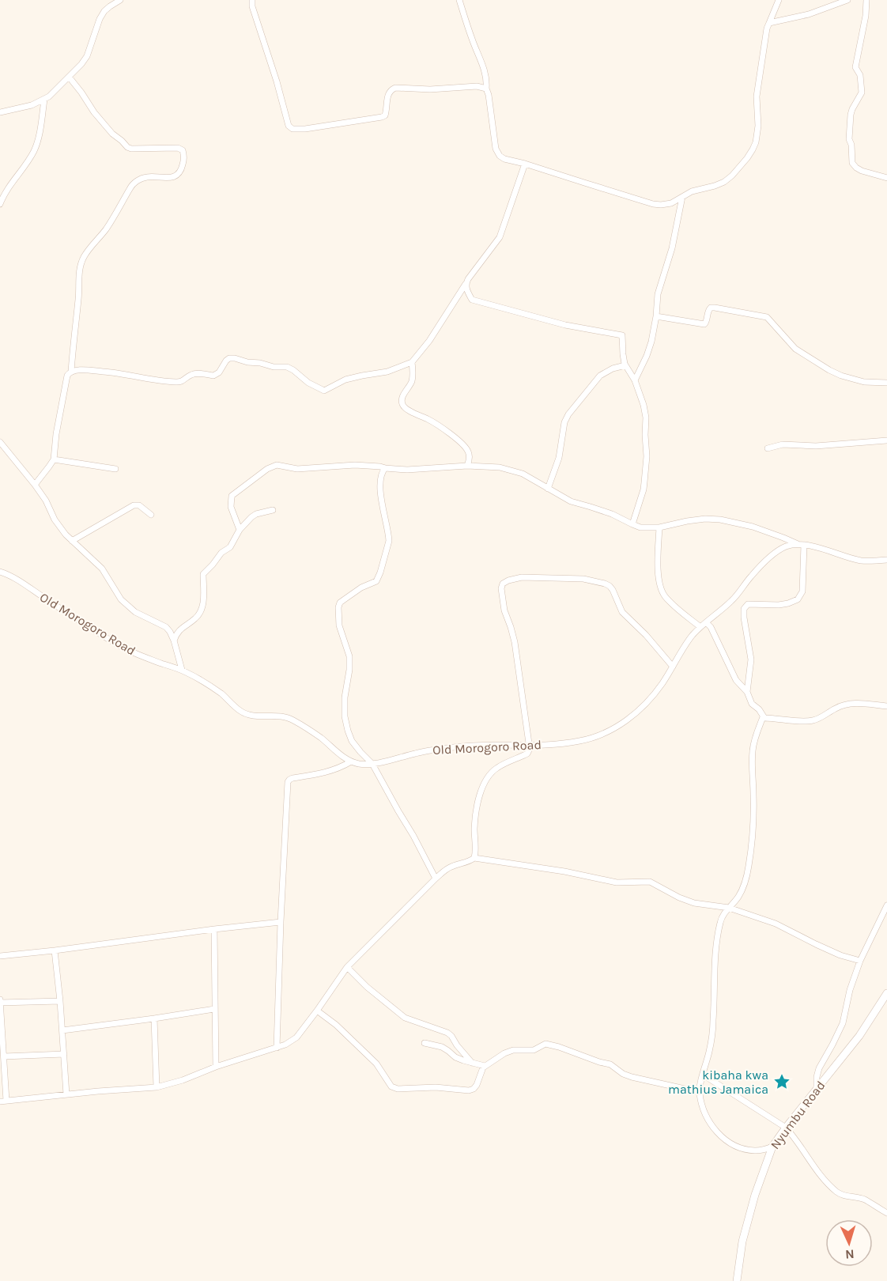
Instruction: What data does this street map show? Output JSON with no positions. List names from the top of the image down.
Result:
{
  "streets": {
    "street": ["Old Morogoro Road", "Nyumbu Road"]
  },
  "places": {
    "place": ["kibaha kwa mathius Jamaica"]
  },
  "north": "bottom"
}
